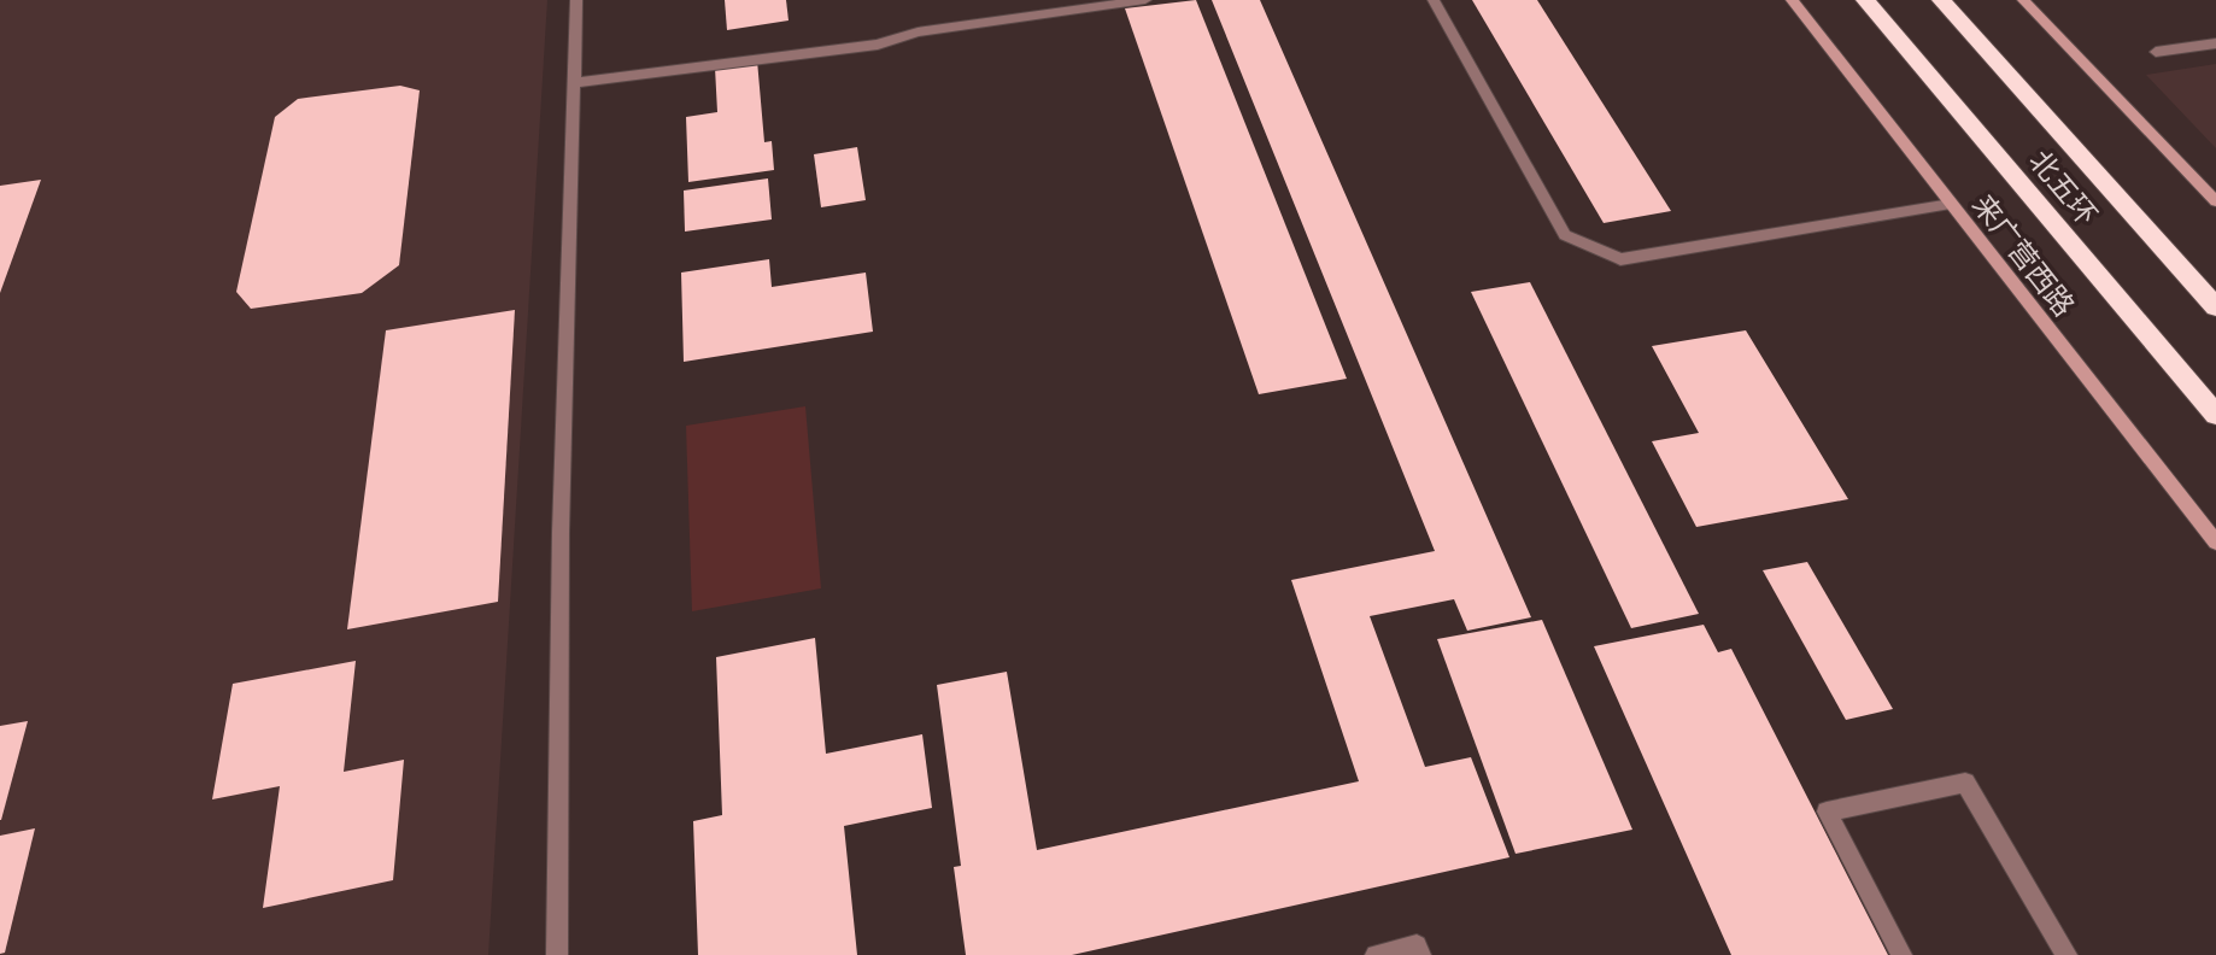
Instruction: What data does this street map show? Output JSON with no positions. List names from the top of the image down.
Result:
{
  "streets": {
    "highway": ["北五环"],
    "street": ["来广营西路"]
  }
}
